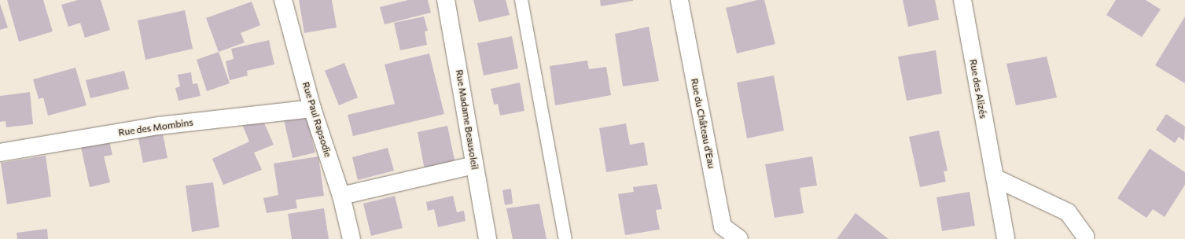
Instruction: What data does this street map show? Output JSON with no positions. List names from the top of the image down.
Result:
{
  "streets": {
    "street": [
      "Rue des Alizés",
      "Rue Paul Rapsodie",
      "Rue Madame Beausoleil",
      "Rue du Château d'Eau",
      "Rue des Mombins"
    ]
  },
  "crossings": [
    ["Rue Paul Rapsodie", "Rue des Mombins"]
  ]
}
